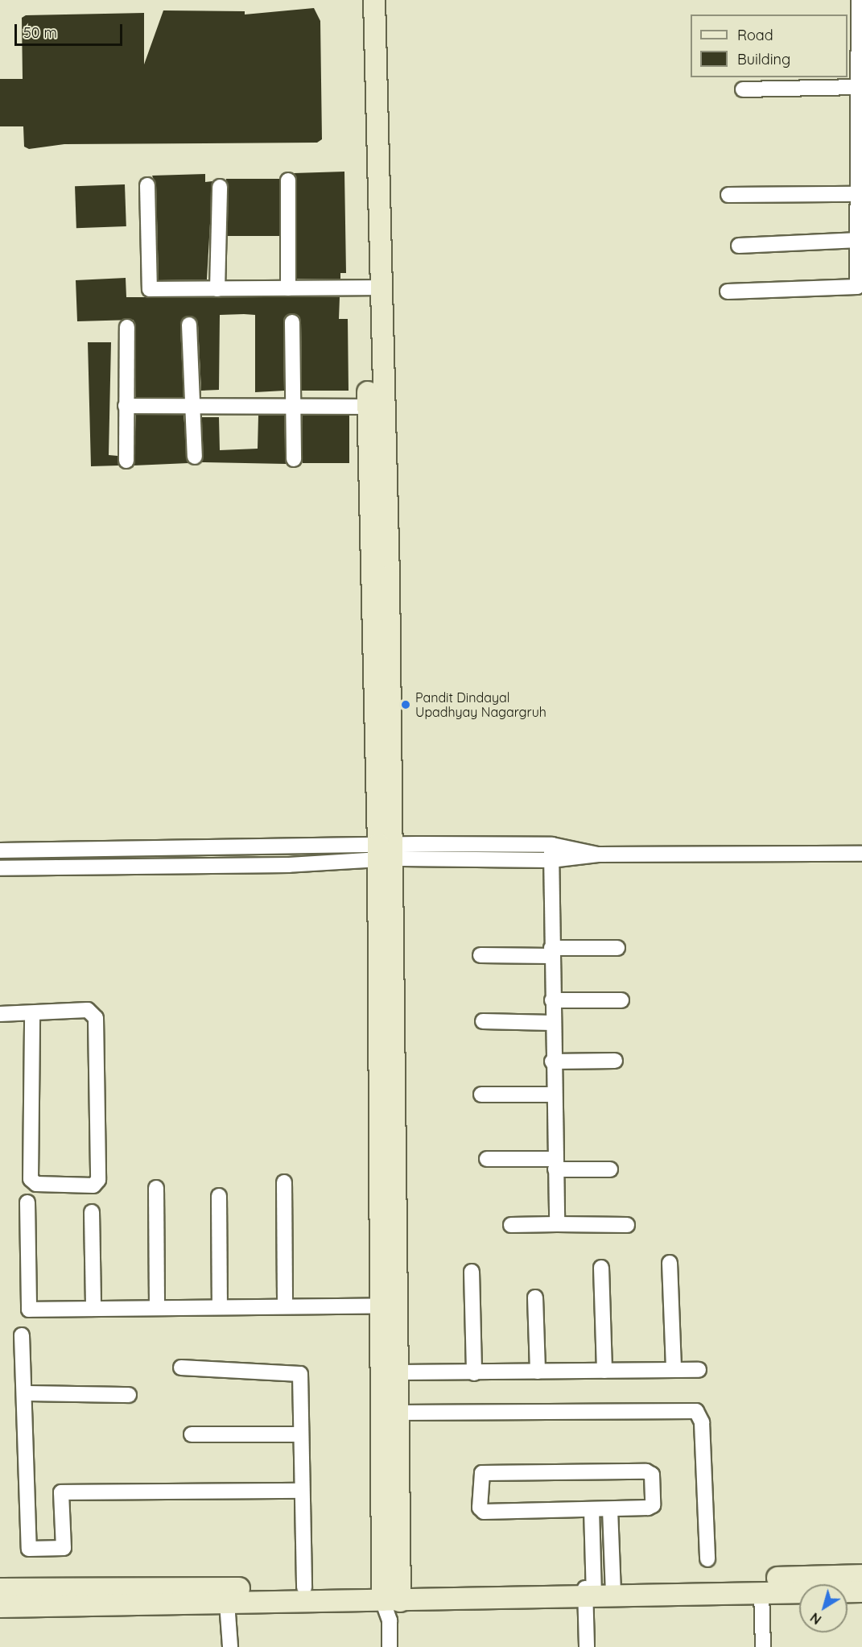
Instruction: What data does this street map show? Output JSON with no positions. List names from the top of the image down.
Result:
{
  "places": ["Pandit Dindayal Upadhyay Nagargruh"],
  "legend": ["Road", "Building"],
  "scale_bar": "50 m",
  "north": "bottom left"
}
